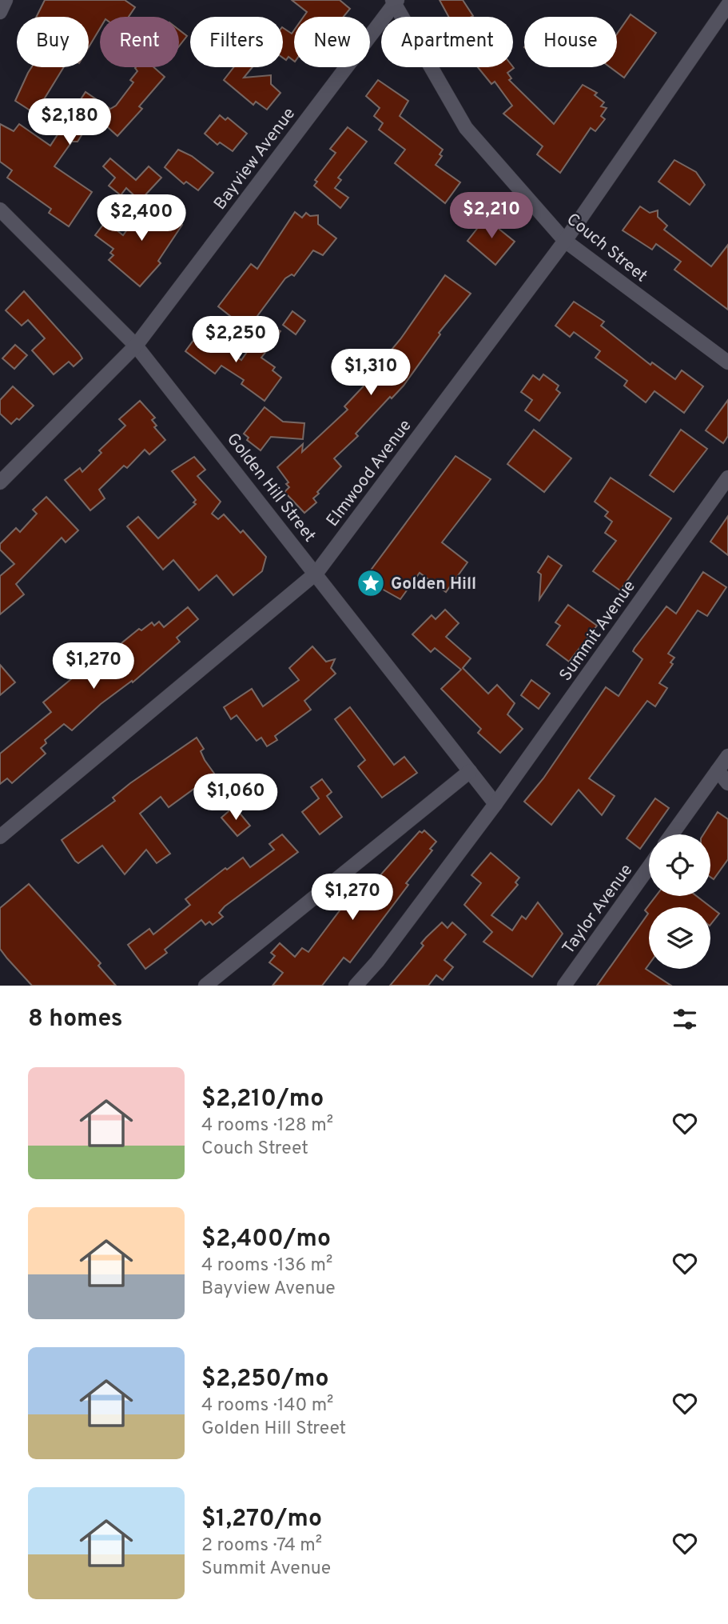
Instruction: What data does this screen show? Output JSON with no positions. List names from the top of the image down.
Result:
{
  "streets": {
    "street": [
      "Bayview Avenue",
      "Couch Street",
      "Elmwood Avenue",
      "Golden Hill Street",
      "Summit Avenue",
      "Taylor Avenue"
    ]
  },
  "crossings": [
    ["Bayview Avenue", "Couch Street"],
    ["Bayview Avenue", "Golden Hill Street"],
    ["Couch Street", "Elmwood Avenue"],
    ["Elmwood Avenue", "Golden Hill Street"],
    ["Golden Hill Street", "Summit Avenue"]
  ],
  "places": {
    "place": ["Golden Hill"]
  },
  "page": {
    "chip": [
      "Buy",
      "Rent",
      "Filters",
      "New",
      "Apartment",
      "House"
    ],
    "price": [
      "$2,180",
      "$2,210",
      "$2,400",
      "$2,250",
      "$1,310",
      "$1,270",
      "$1,060",
      "$1,270"
    ],
    "heading": "8 homes",
    "list": [
      {
        "name": "$2,210/mo",
        "note": "4 rooms · 128 m² · Couch Street"
      },
      {
        "name": "$2,400/mo",
        "note": "4 rooms · 136 m² · Bayview Avenue"
      },
      {
        "name": "$2,250/mo",
        "note": "4 rooms · 140 m² · Golden Hill Street"
      },
      {
        "name": "$1,270/mo",
        "note": "2 rooms · 74 m² · Summit Avenue"
      }
    ]
  }
}
